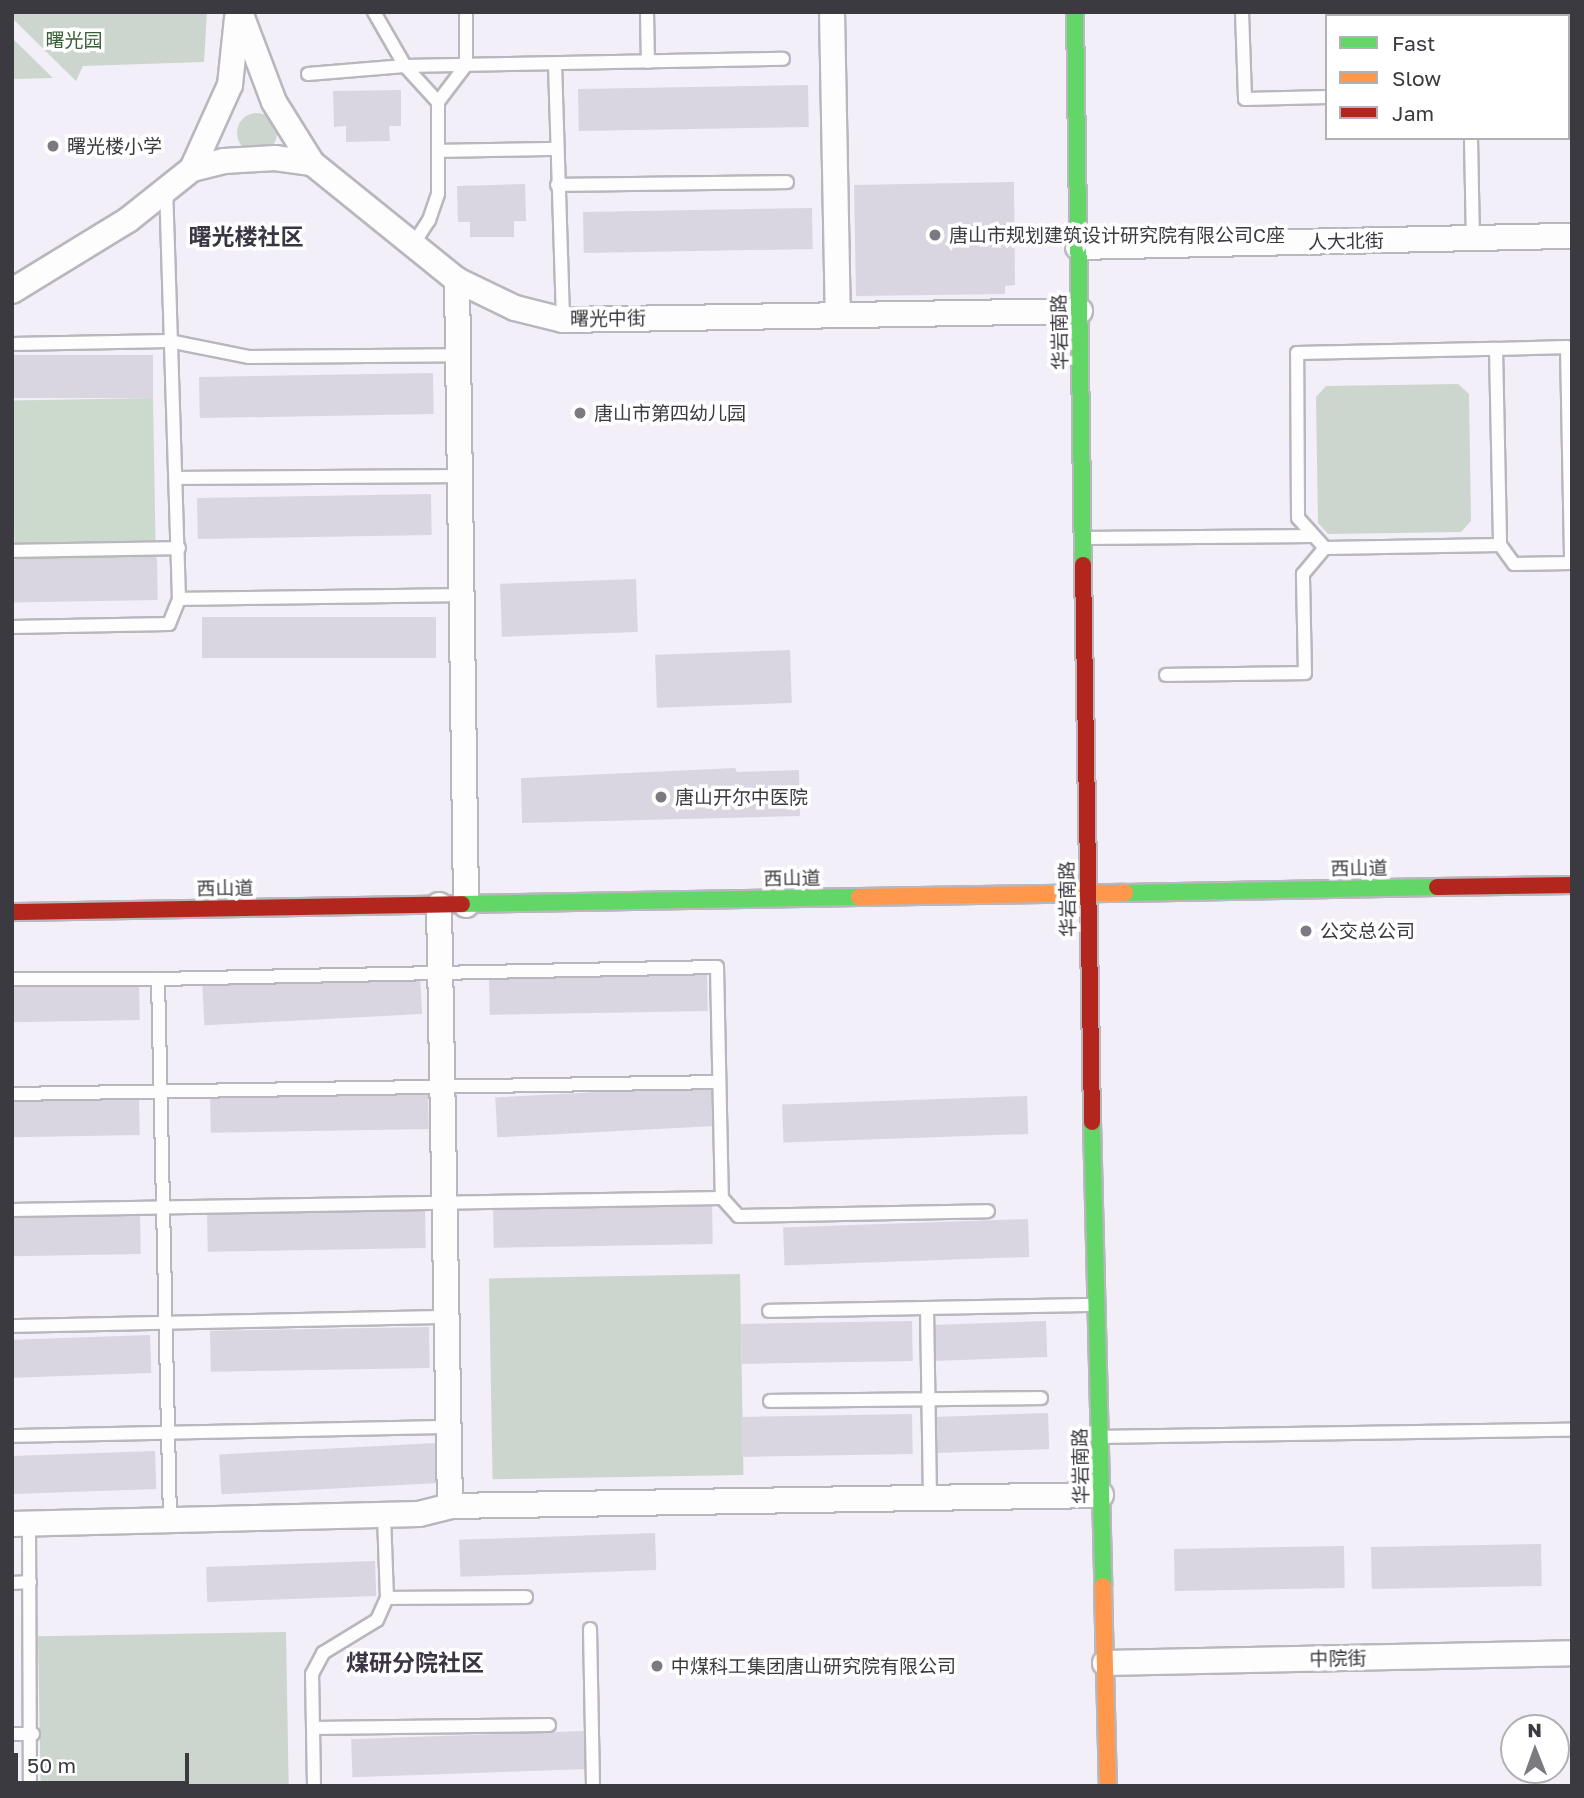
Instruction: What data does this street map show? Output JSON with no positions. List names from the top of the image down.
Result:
{
  "streets": {
    "street": [
      "人大北街",
      "曙光中街",
      "华岩南路",
      "西山道",
      "中院街"
    ]
  },
  "crossings": [
    ["人大北街", "华岩南路"],
    ["曙光中街", "华岩南路"],
    ["华岩南路", "西山道"],
    ["华岩南路", "中院街"]
  ],
  "districts": ["曙光楼社区", "煤研分院社区"],
  "parks": ["曙光园"],
  "places": [
    "曙光楼小学",
    "唐山市规划建筑设计研究院有限公司C座",
    "唐山市第四幼儿园",
    "唐山开尔中医院",
    "公交总公司",
    "中煤科工集团唐山研究院有限公司"
  ],
  "legend": ["Fast", "Slow", "Jam"],
  "scale_bar": "50 m",
  "north": "top"
}
